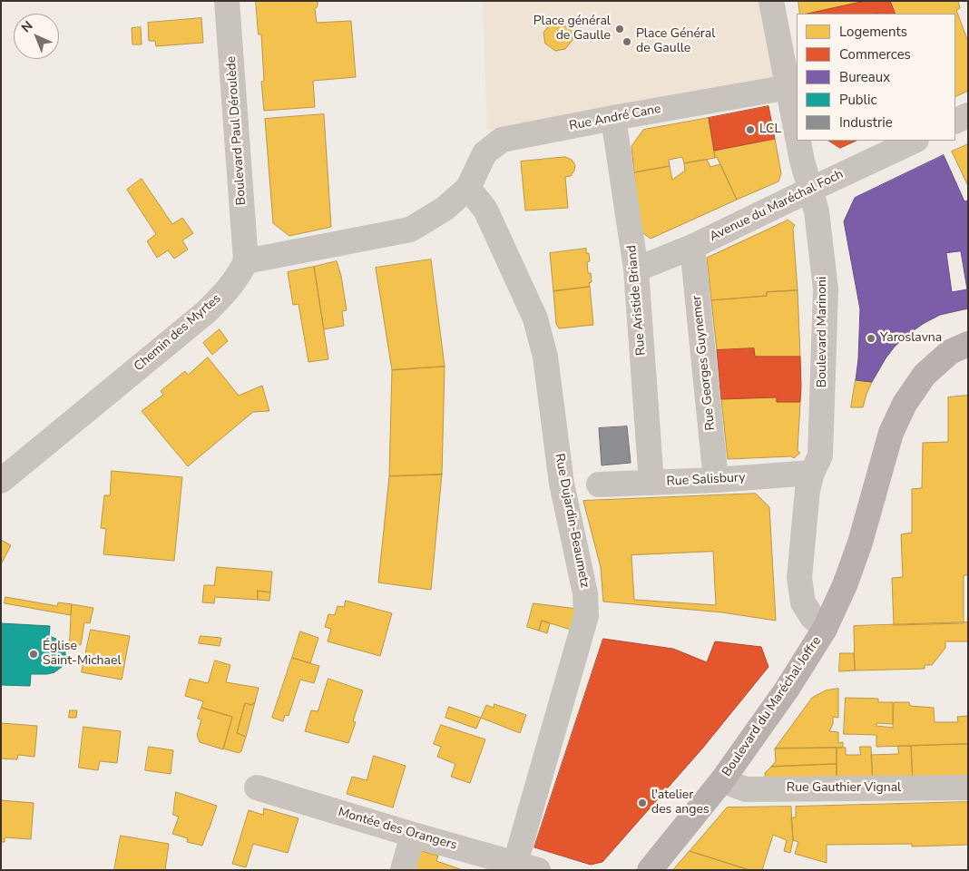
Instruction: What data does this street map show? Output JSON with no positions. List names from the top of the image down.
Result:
{
  "streets": {
    "main road": ["Boulevard du Maréchal Joffre"],
    "street": [
      "Rue André Cane",
      "Boulevard Paul Déroulède",
      "Avenue du Maréchal Foch",
      "Rue Aristide Briand",
      "Boulevard Marinoni",
      "Chemin des Myrtes",
      "Rue Georges Guynemer",
      "Rue Salisbury",
      "Rue Dujardin-Beaumetz",
      "Rue Gauthier Vignal",
      "Montée des Orangers"
    ]
  },
  "crossings": [
    ["Rue André Cane", "Rue Aristide Briand"],
    ["Rue André Cane", "Boulevard Marinoni"],
    ["Rue André Cane", "Rue Dujardin-Beaumetz"],
    ["Boulevard Paul Déroulède", "Chemin des Myrtes"],
    ["Avenue du Maréchal Foch", "Rue Aristide Briand"],
    ["Avenue du Maréchal Foch", "Boulevard Marinoni"],
    ["Avenue du Maréchal Foch", "Rue Georges Guynemer"],
    ["Rue Aristide Briand", "Rue Salisbury"],
    ["Boulevard Marinoni", "Rue Salisbury"],
    ["Boulevard Marinoni", "Boulevard du Maréchal Joffre"],
    ["Rue Georges Guynemer", "Rue Salisbury"],
    ["Rue Dujardin-Beaumetz", "Montée des Orangers"],
    ["Boulevard du Maréchal Joffre", "Rue Gauthier Vignal"]
  ],
  "places": [
    "Place général de Gaulle",
    "Place Général de Gaulle",
    "LCL",
    "Yaroslavna",
    "Église Saint-Michael",
    "l'atelier des anges"
  ],
  "legend": [
    "Logements",
    "Commerces",
    "Bureaux",
    "Public",
    "Industrie"
  ],
  "north": "top left"
}
